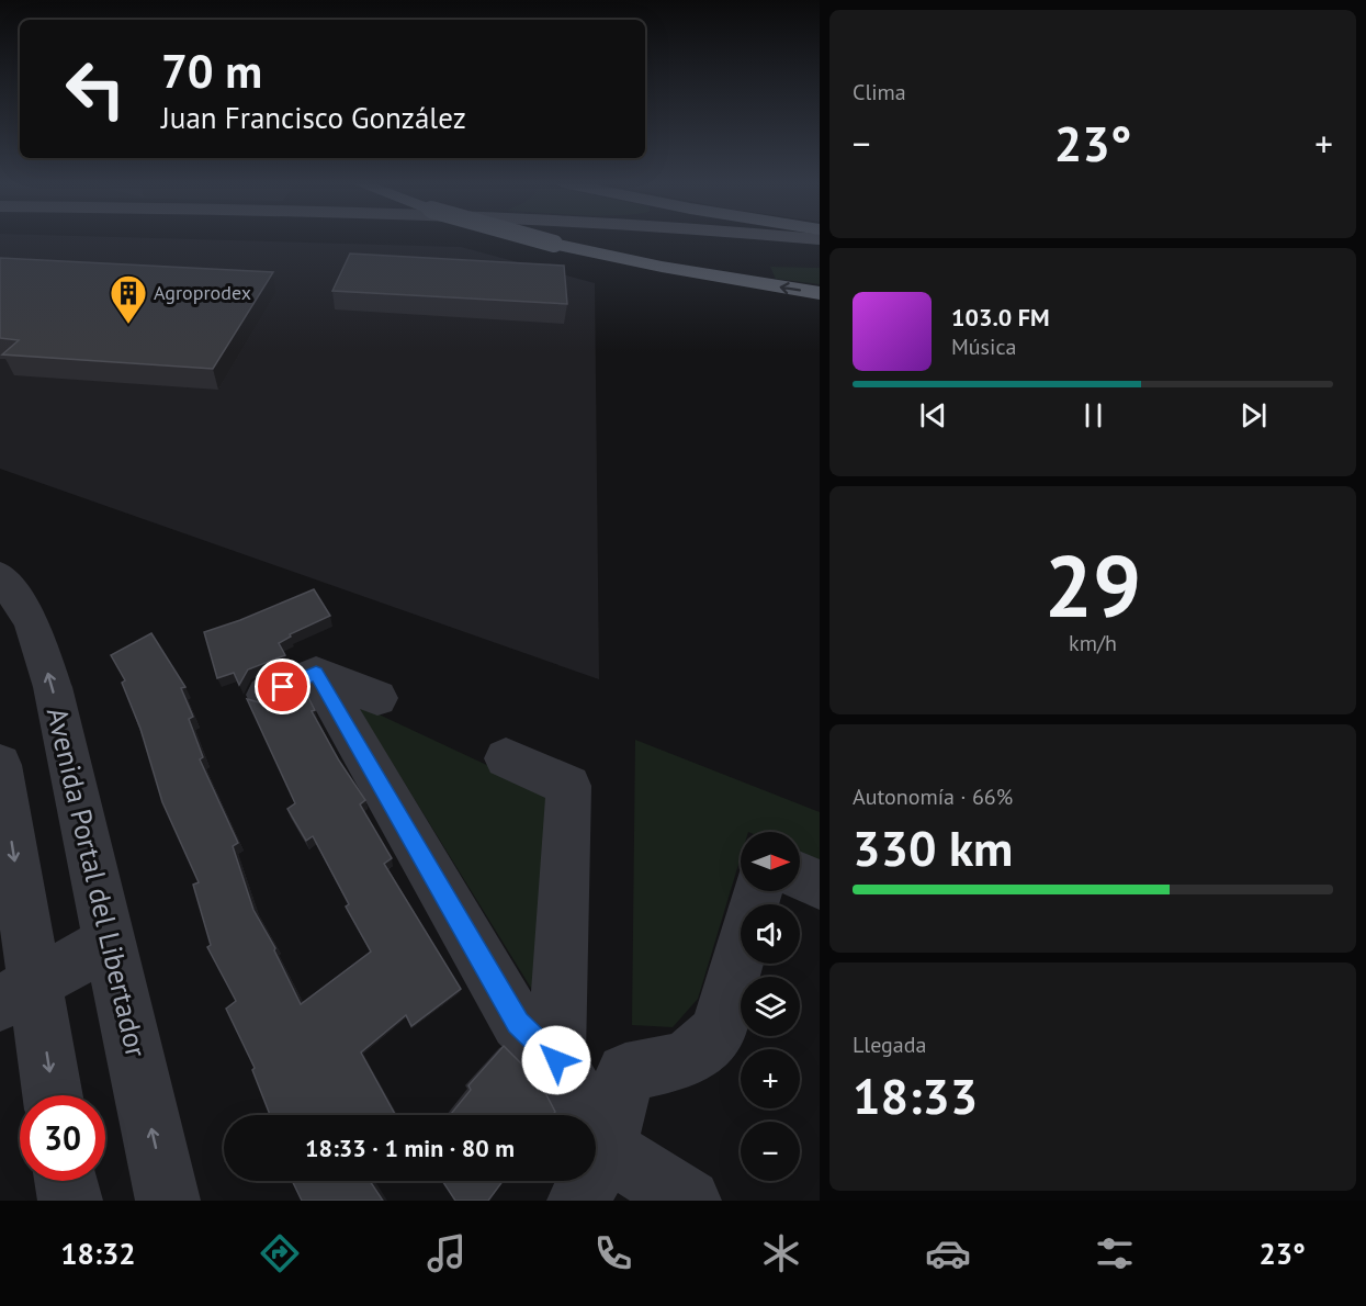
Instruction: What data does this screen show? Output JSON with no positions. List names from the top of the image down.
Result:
{
  "streets": {
    "street": ["Avenida Portal del Libertador"]
  },
  "places": {
    "building": ["Agroprodex"]
  },
  "north": "right",
  "page": {
    "tile": [
      "Clima",
      ["29", "km/h"],
      ["Autonomía · 66%", "330 km"],
      ["Llegada", "18:33"]
    ],
    "turn": ["70 m", "Juan Francisco González"],
    "heat": ["−", "23°", "+"],
    "song": ["103.0 FM", "Música"],
    "map_buttons": ["+", "−"],
    "limit": "30",
    "trip": "18:33 · 1 min · 80 m",
    "tabs": ["18:32", "23°"]
  }
}
